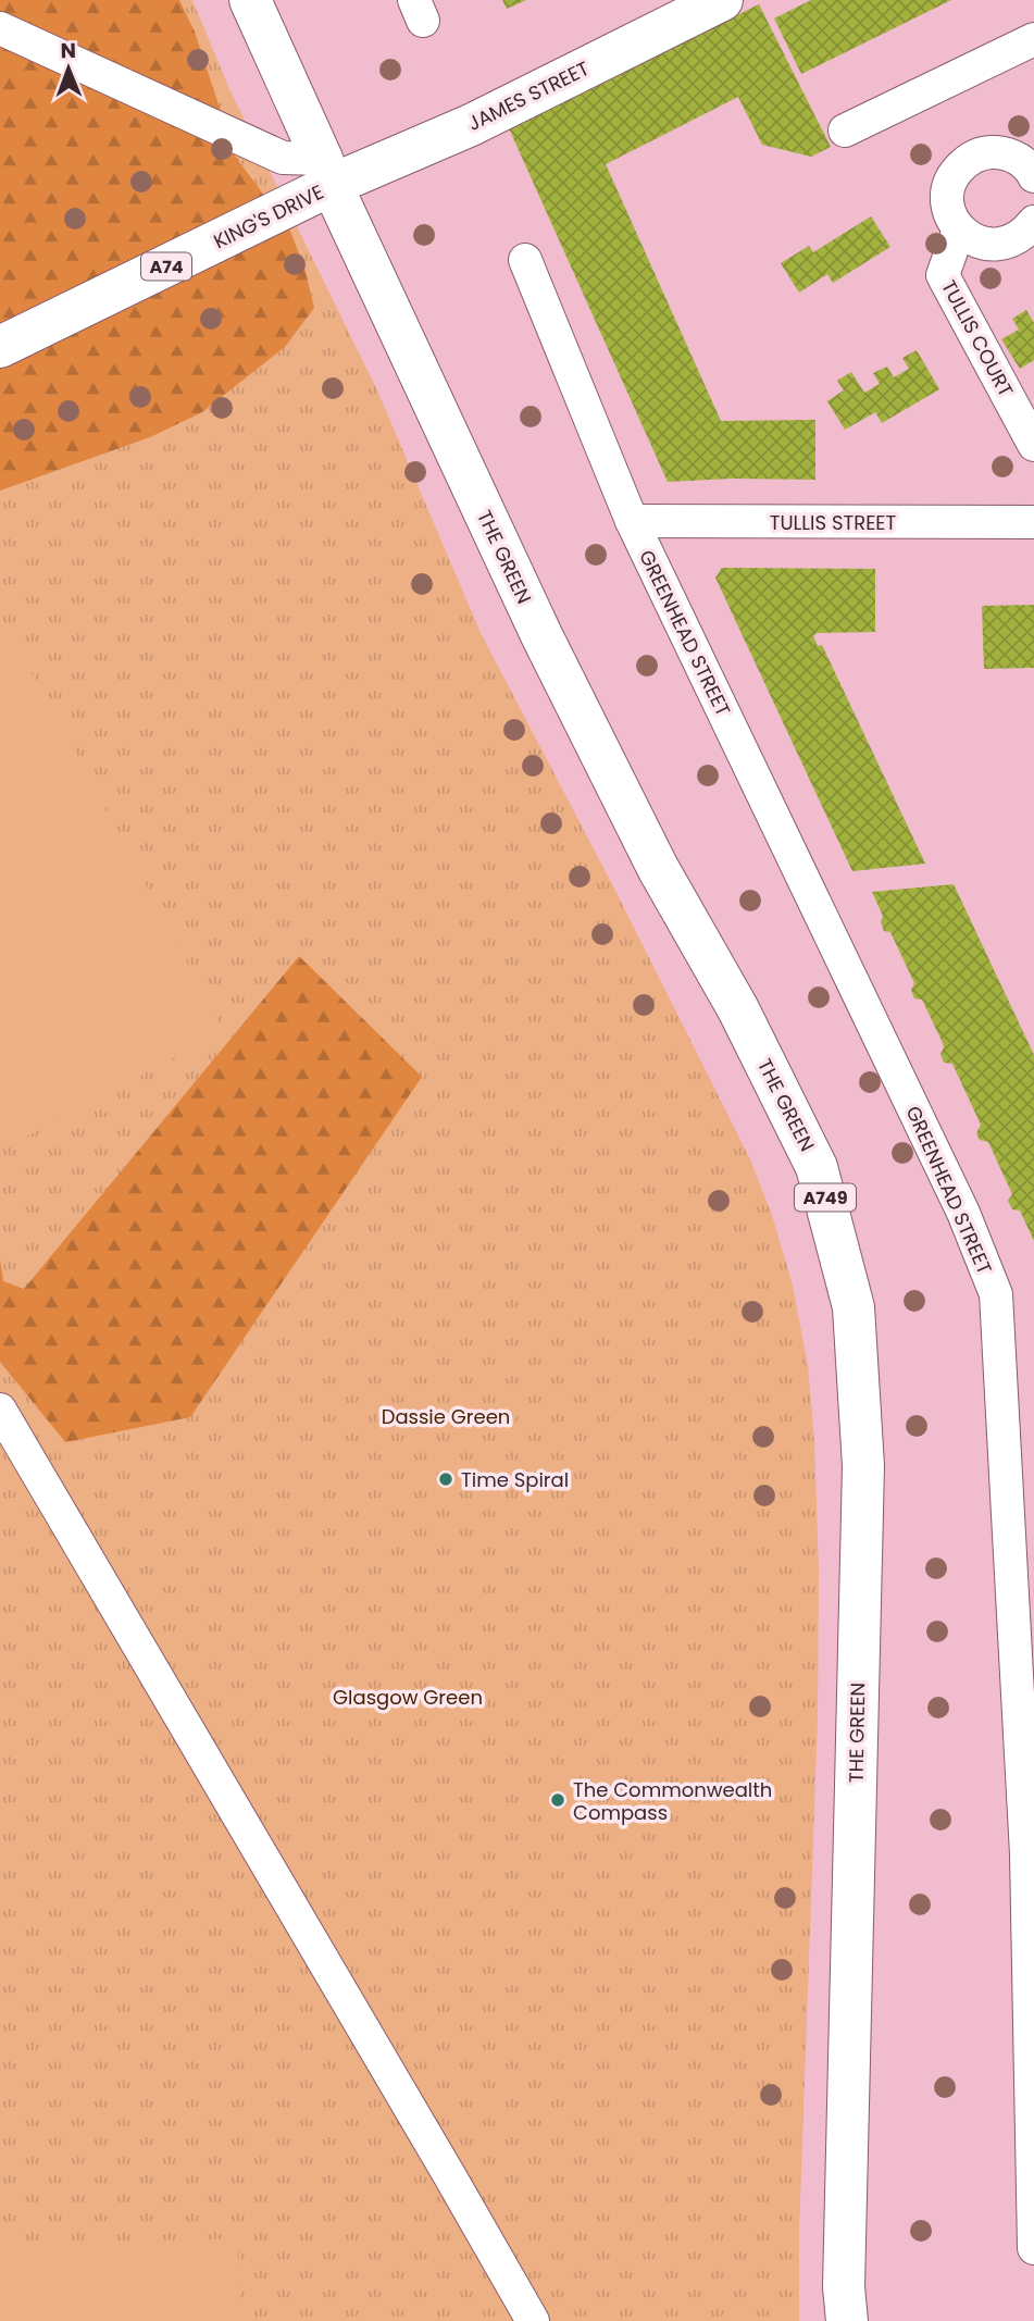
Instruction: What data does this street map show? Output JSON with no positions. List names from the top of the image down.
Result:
{
  "streets": {
    "main road": [
      "JAMES STREET",
      "KING'S DRIVE",
      "A74",
      "THE GREEN",
      "A749"
    ],
    "street": ["TULLIS COURT", "TULLIS STREET", "GREENHEAD STREET"]
  },
  "crossings": [
    ["JAMES STREET", "KING'S DRIVE"],
    ["JAMES STREET", "THE GREEN"],
    ["KING'S DRIVE", "THE GREEN"],
    ["TULLIS STREET", "GREENHEAD STREET"]
  ],
  "parks": ["Dassie Green", "Glasgow Green"],
  "places": ["Time Spiral", "The Commonwealth Compass"],
  "north": "top"
}
